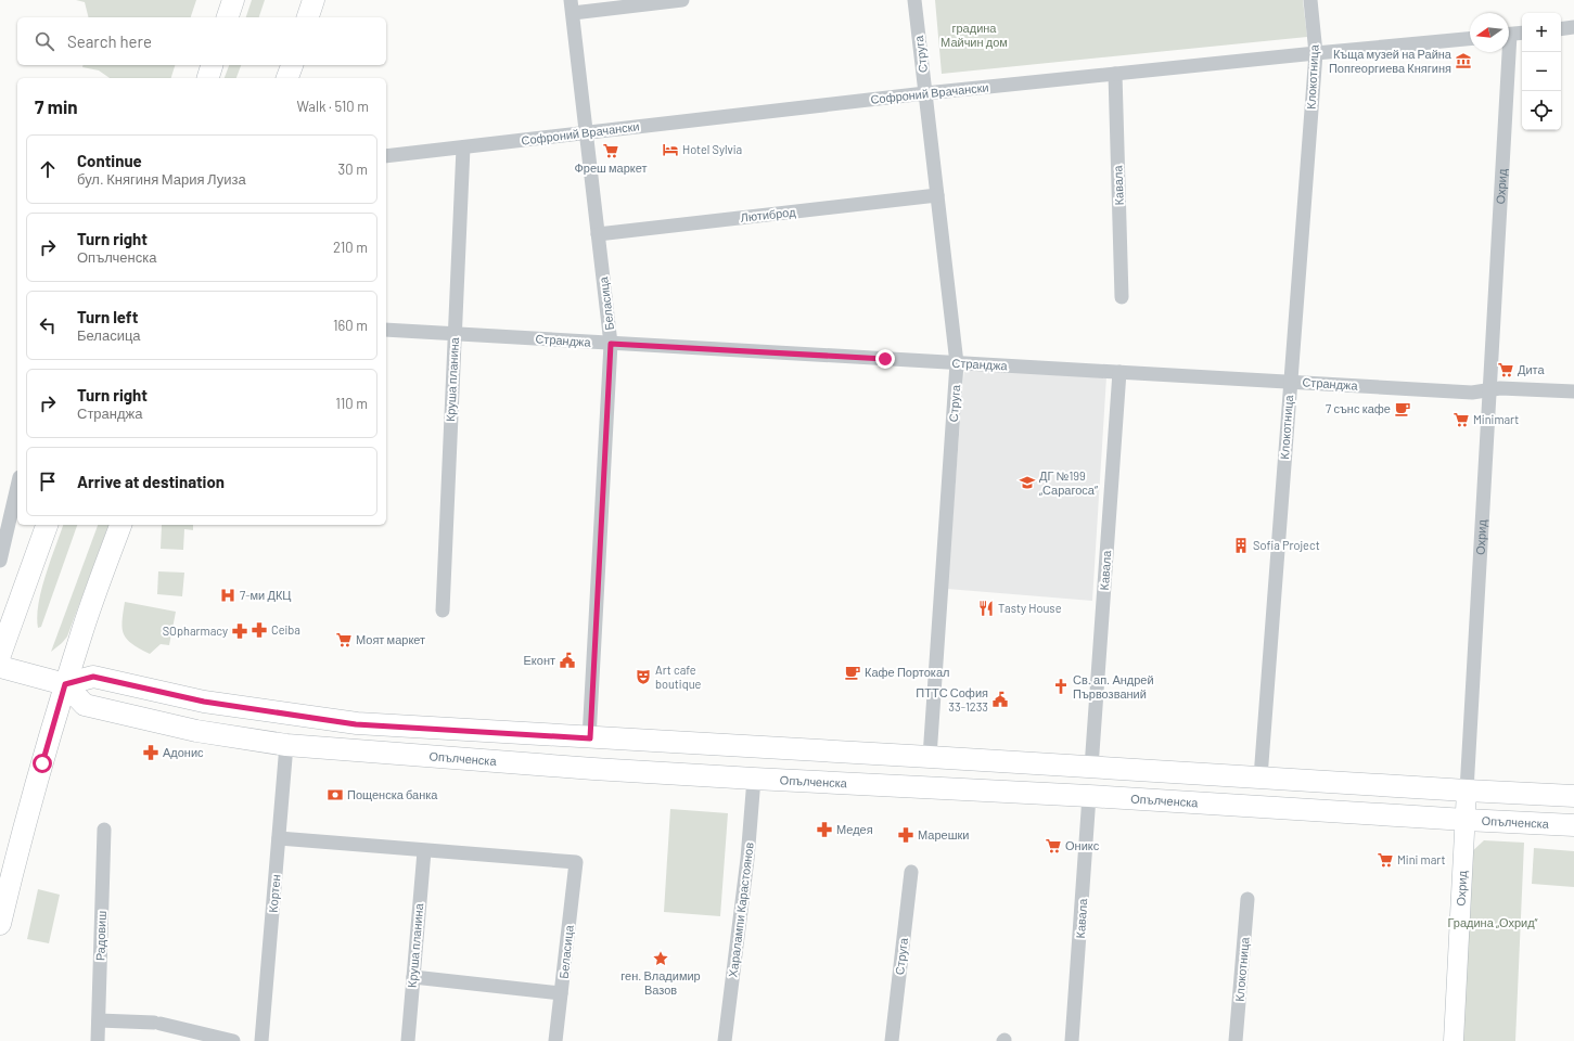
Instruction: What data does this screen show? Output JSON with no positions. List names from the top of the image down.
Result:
{
  "streets": {
    "main road": ["Опълченска"],
    "street": [
      "Струга",
      "Клокотница",
      "Софроний Врачански",
      "Кавала",
      "Охрид",
      "Лютиброд",
      "Беласица",
      "Странджа",
      "Круша планина",
      "Кортен",
      "Харалампи Карастоянов",
      "Радовиш"
    ]
  },
  "crossings": [
    ["Струга", "Софроний Врачански"],
    ["Струга", "Лютиброд"],
    ["Струга", "Странджа"],
    ["Клокотница", "Софроний Врачански"],
    ["Клокотница", "Странджа"],
    ["Софроний Врачански", "Кавала"],
    ["Софроний Врачански", "Беласица"],
    ["Софроний Врачански", "Круша планина"],
    ["Кавала", "Странджа"],
    ["Кавала", "Опълченска"],
    ["Охрид", "Странджа"],
    ["Охрид", "Опълченска"],
    ["Лютиброд", "Беласица"],
    ["Беласица", "Странджа"],
    ["Беласица", "Круша планина"],
    ["Странджа", "Круша планина"],
    ["Опълченска", "Кортен"],
    ["Опълченска", "Харалампи Карастоянов"]
  ],
  "parks": ["градина Майчин дом", "Градина „Охрид“"],
  "places": {
    "museum": ["Къща музей на Райна Попгеоргиева Княгиня"],
    "hotel": ["Hotel Sylvia"],
    "supermarket": [
      "Фреш маркет",
      "Дита",
      "Minimart",
      "Моят маркет",
      "Оникс",
      "Mini mart"
    ],
    "cafe": ["7 сънс кафе", "Кафе Портокал"],
    "school or university": ["ДГ №199 „Сарагоса“"],
    "building": ["Sofia Project"],
    "hospital": ["7-ми ДКЦ"],
    "restaurant": ["Tasty House"],
    "pharmacy": [
      "Ceiba",
      "SOpharmacy",
      "Адонис",
      "Медея",
      "Марешки"
    ],
    "public building": ["Еконт", "ПТТС София 33-1233"],
    "theatre": ["Art cafe boutique"],
    "church": ["Св. ап. Андрей Първозваний"],
    "bank": ["Пощенска банка"],
    "place": ["ген. Владимир Вазов"]
  },
  "north": "left",
  "page": {
    "map_buttons": ["+", "−"],
    "search": "Search here",
    "heading": ["7 min", "Walk · 510 m"],
    "list": [
      ["Continue", "бул. Княгиня Мария Луиза", "30 m"],
      ["Turn right", "Опълченска", "210 m"],
      ["Turn left", "Беласица", "160 m"],
      ["Turn right", "Странджа", "110 m"],
      "Arrive at destination"
    ]
  }
}
